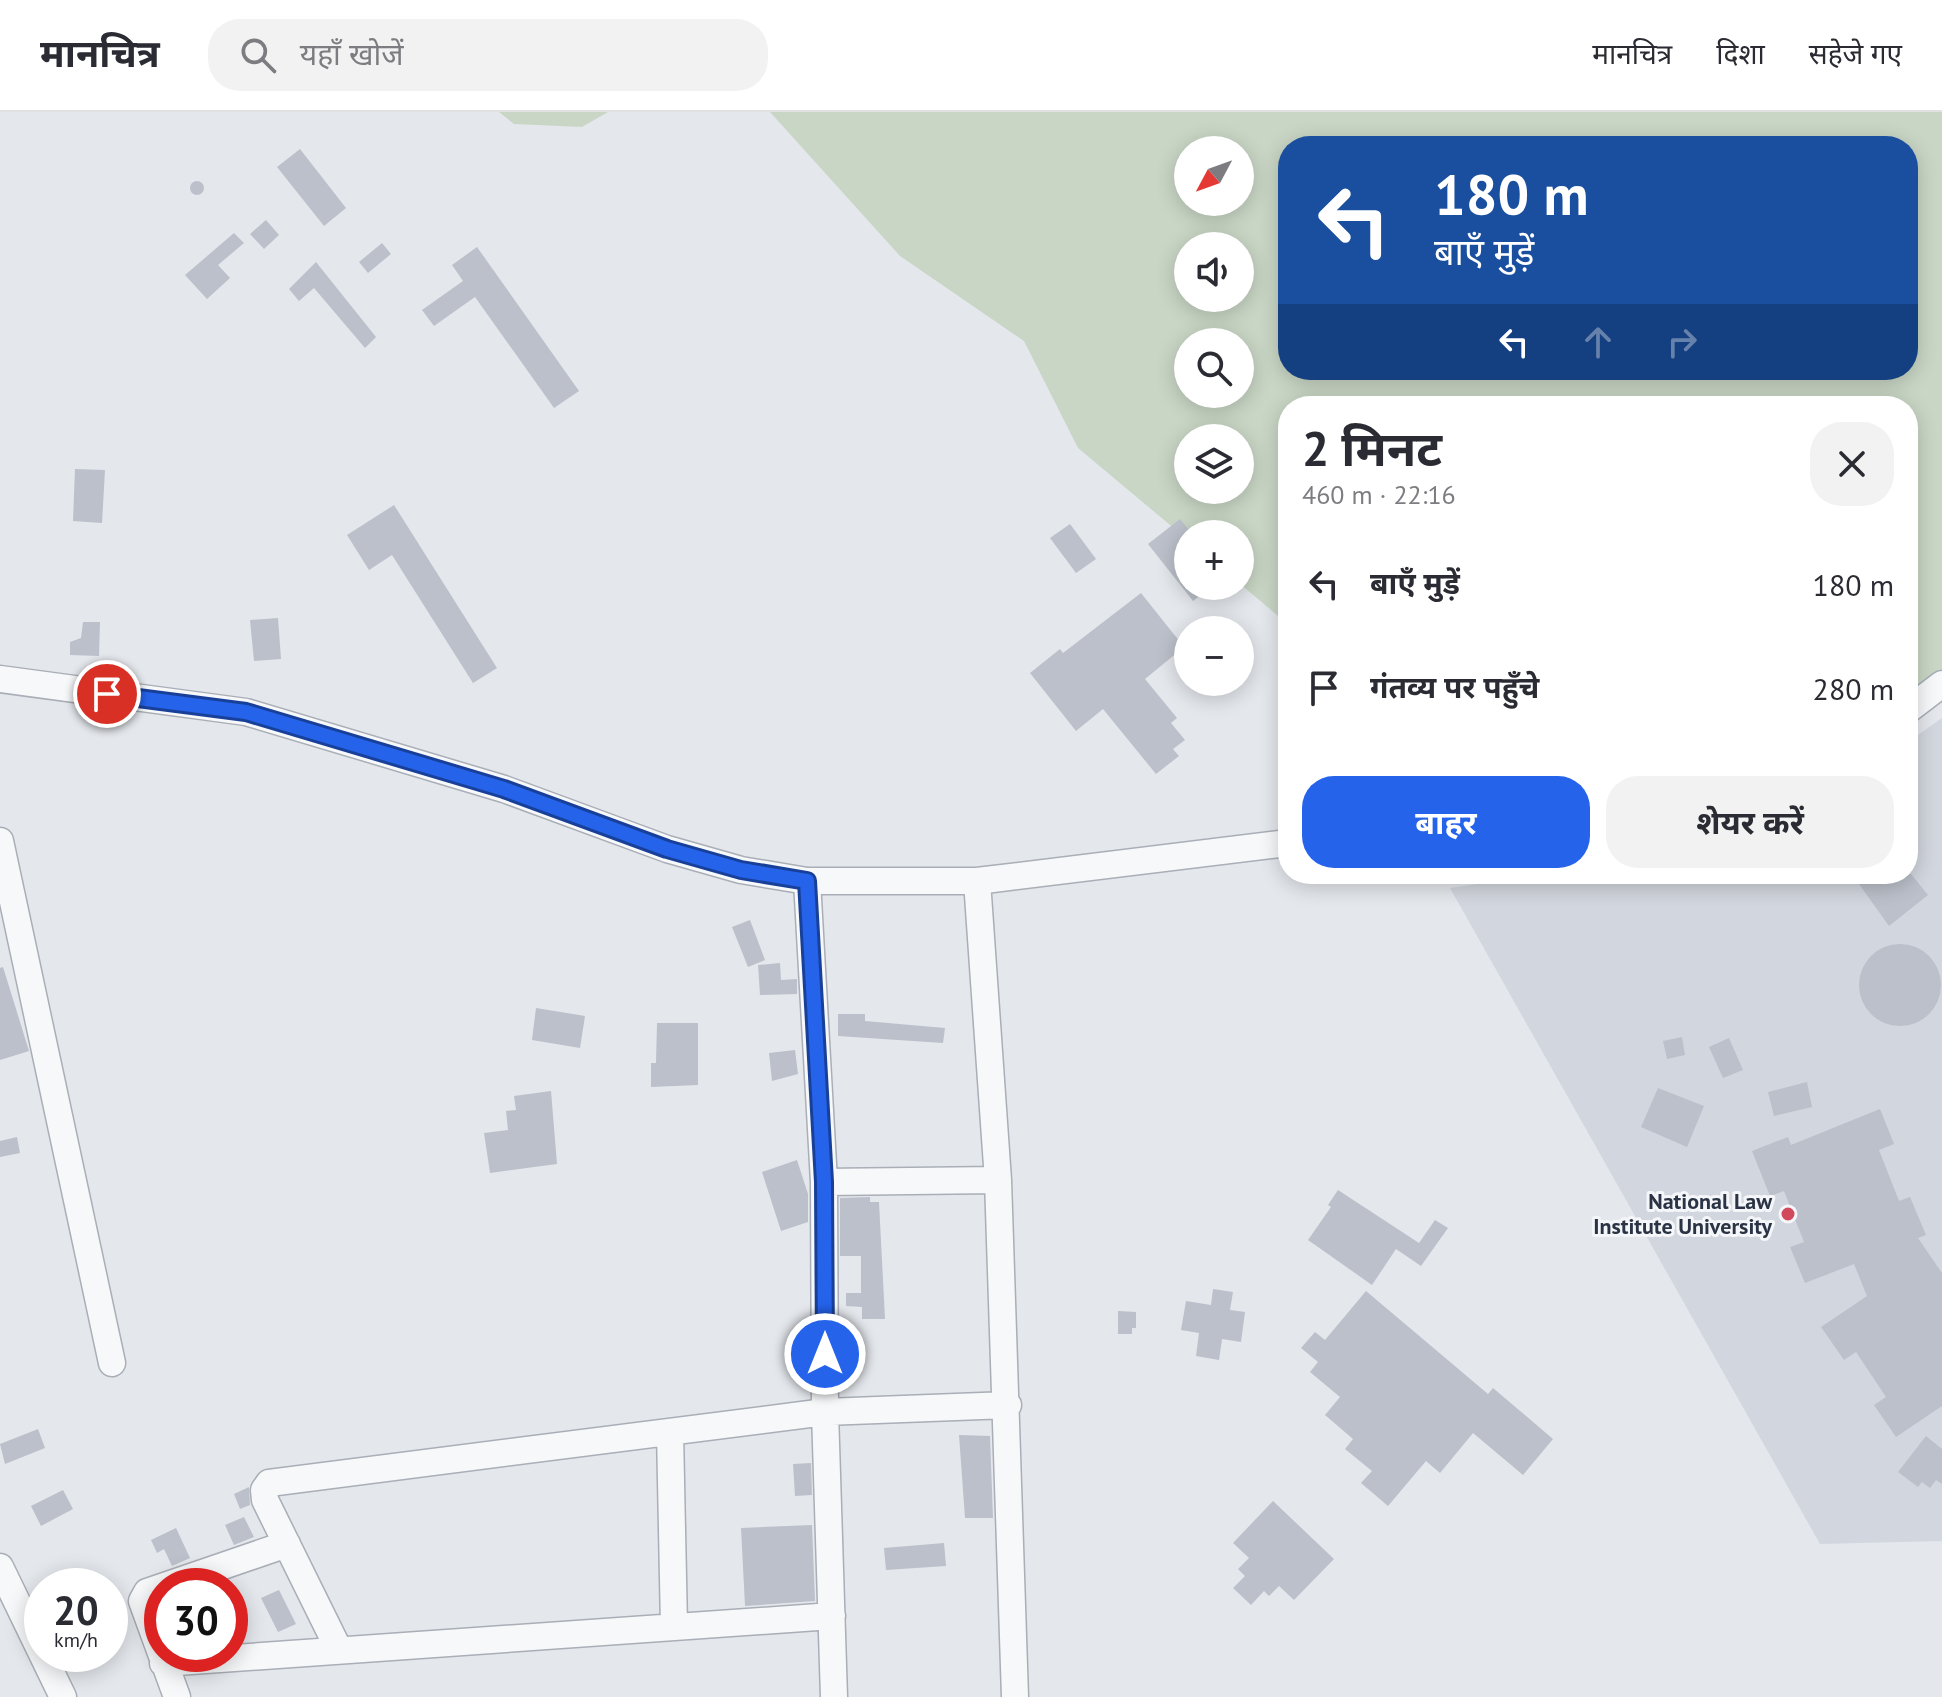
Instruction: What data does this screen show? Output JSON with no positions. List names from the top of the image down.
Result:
{
  "places": ["National Law Institute University"],
  "north": "bottom left",
  "page": {
    "header": "मानचित्र",
    "search": "यहाँ खोजें",
    "nav": ["मानचित्र", "दिशा", "सहेजे गए"],
    "map_buttons": ["+", "−"],
    "turn": ["180 m", "बाएँ मुड़ें"],
    "heading": ["2 मिनट", "460 m · 22:16"],
    "list": [
      {
        "name": "बाएँ मुड़ें",
        "value": "180 m"
      },
      {
        "name": "गंतव्य पर पहुँचे",
        "value": "280 m"
      }
    ],
    "buttons": ["बाहर", "शेयर करें"],
    "speed": "20 km/h",
    "limit": "30"
  }
}
